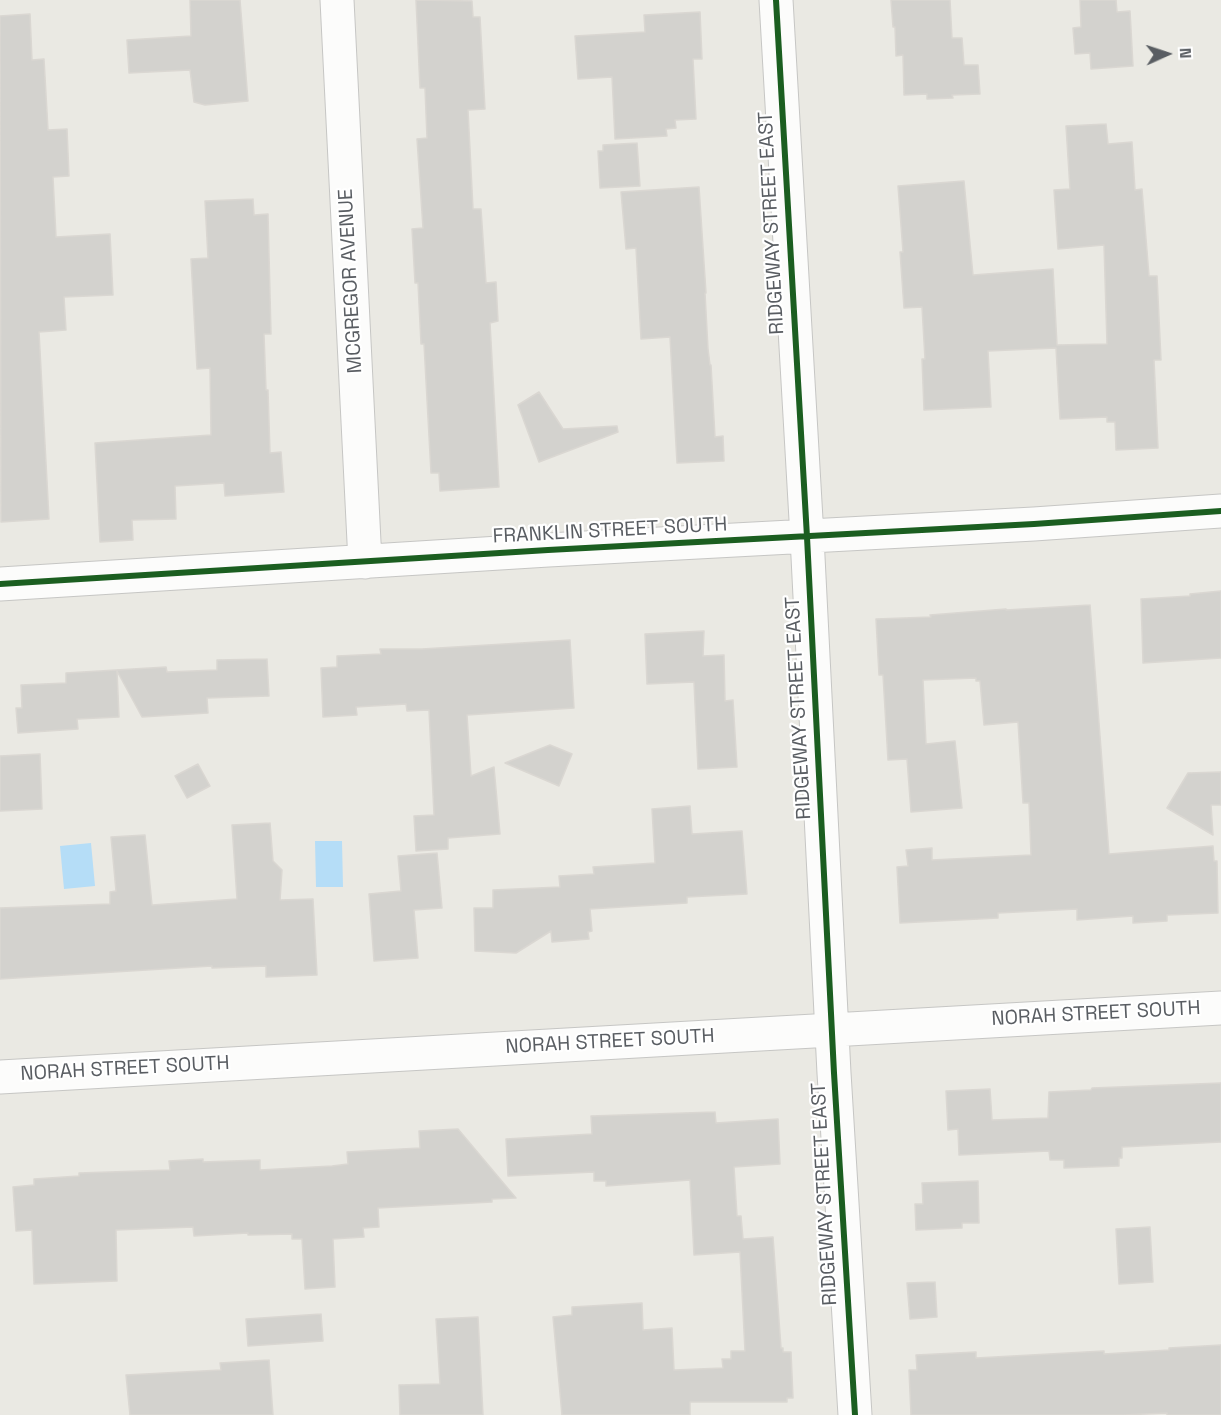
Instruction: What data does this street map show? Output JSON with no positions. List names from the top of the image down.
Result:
{
  "streets": {
    "street": [
      "RIDGEWAY STREET EAST",
      "MCGREGOR AVENUE",
      "FRANKLIN STREET SOUTH",
      "NORAH STREET SOUTH"
    ]
  },
  "crossings": [
    ["RIDGEWAY STREET EAST", "FRANKLIN STREET SOUTH"],
    ["RIDGEWAY STREET EAST", "NORAH STREET SOUTH"],
    ["MCGREGOR AVENUE", "FRANKLIN STREET SOUTH"]
  ],
  "north": "right"
}
